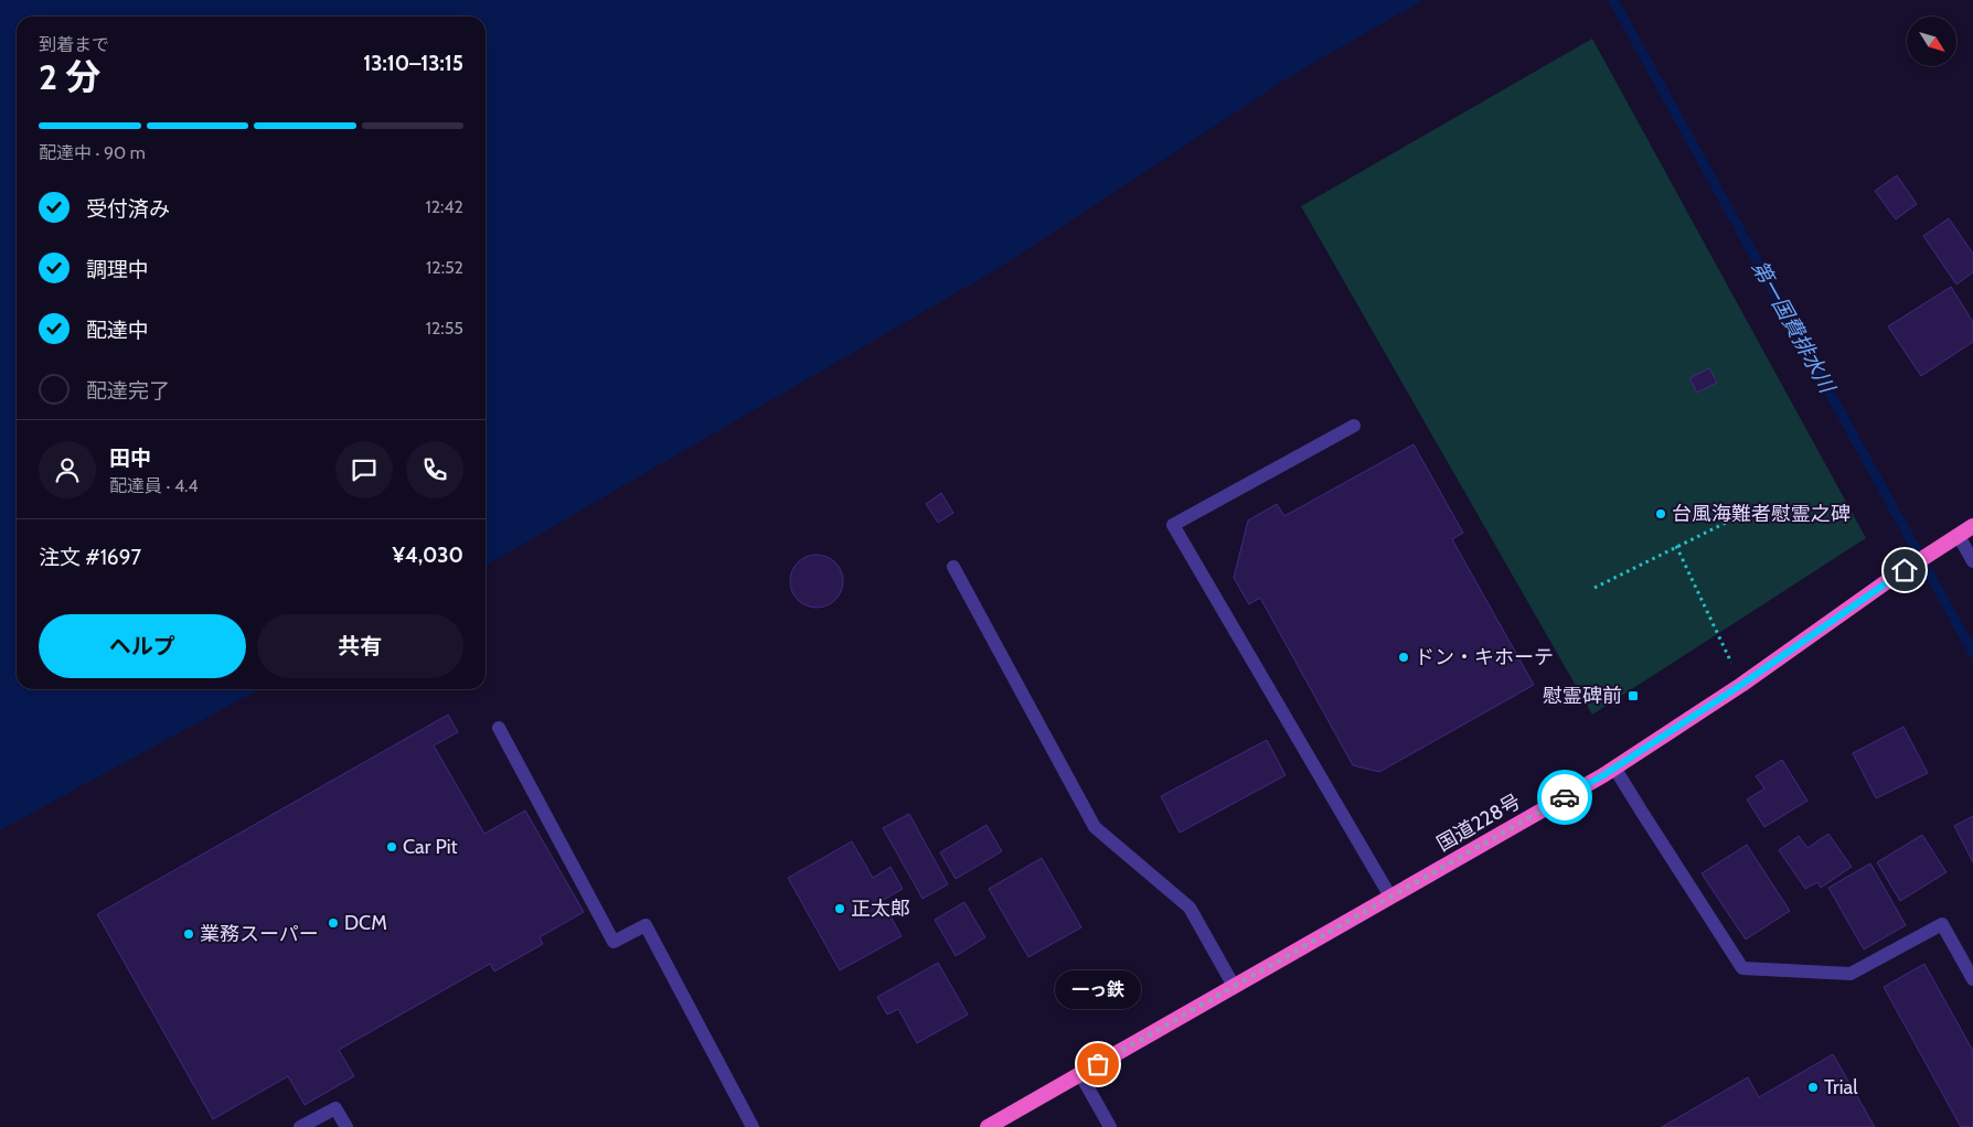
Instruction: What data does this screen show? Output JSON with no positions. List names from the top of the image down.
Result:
{
  "streets": {
    "highway": ["国道228号"]
  },
  "water": ["第一国費排水川"],
  "places": {
    "other": [
      "台風海難者慰霊之碑",
      "ドン・キホーテ",
      "Car Pit",
      "正太郎",
      "DCM",
      "業務スーパー",
      "一っ鉄",
      "Trial"
    ],
    "transit": ["慰霊碑前"]
  },
  "north": "bottom right",
  "page": {
    "heading": ["2 分", "到着まで", "13:10–13:15"],
    "panel": [
      "田中",
      "配達員 · 4.4",
      "注文 #1697",
      "¥4,030"
    ],
    "bar": "配達中 · 90 m",
    "list": [
      ["受付済み", "12:42"],
      ["調理中", "12:52"],
      ["配達中", "12:55"],
      "配達完了"
    ],
    "buttons": ["ヘルプ", "共有"],
    "bubble": "一っ鉄"
  }
}
